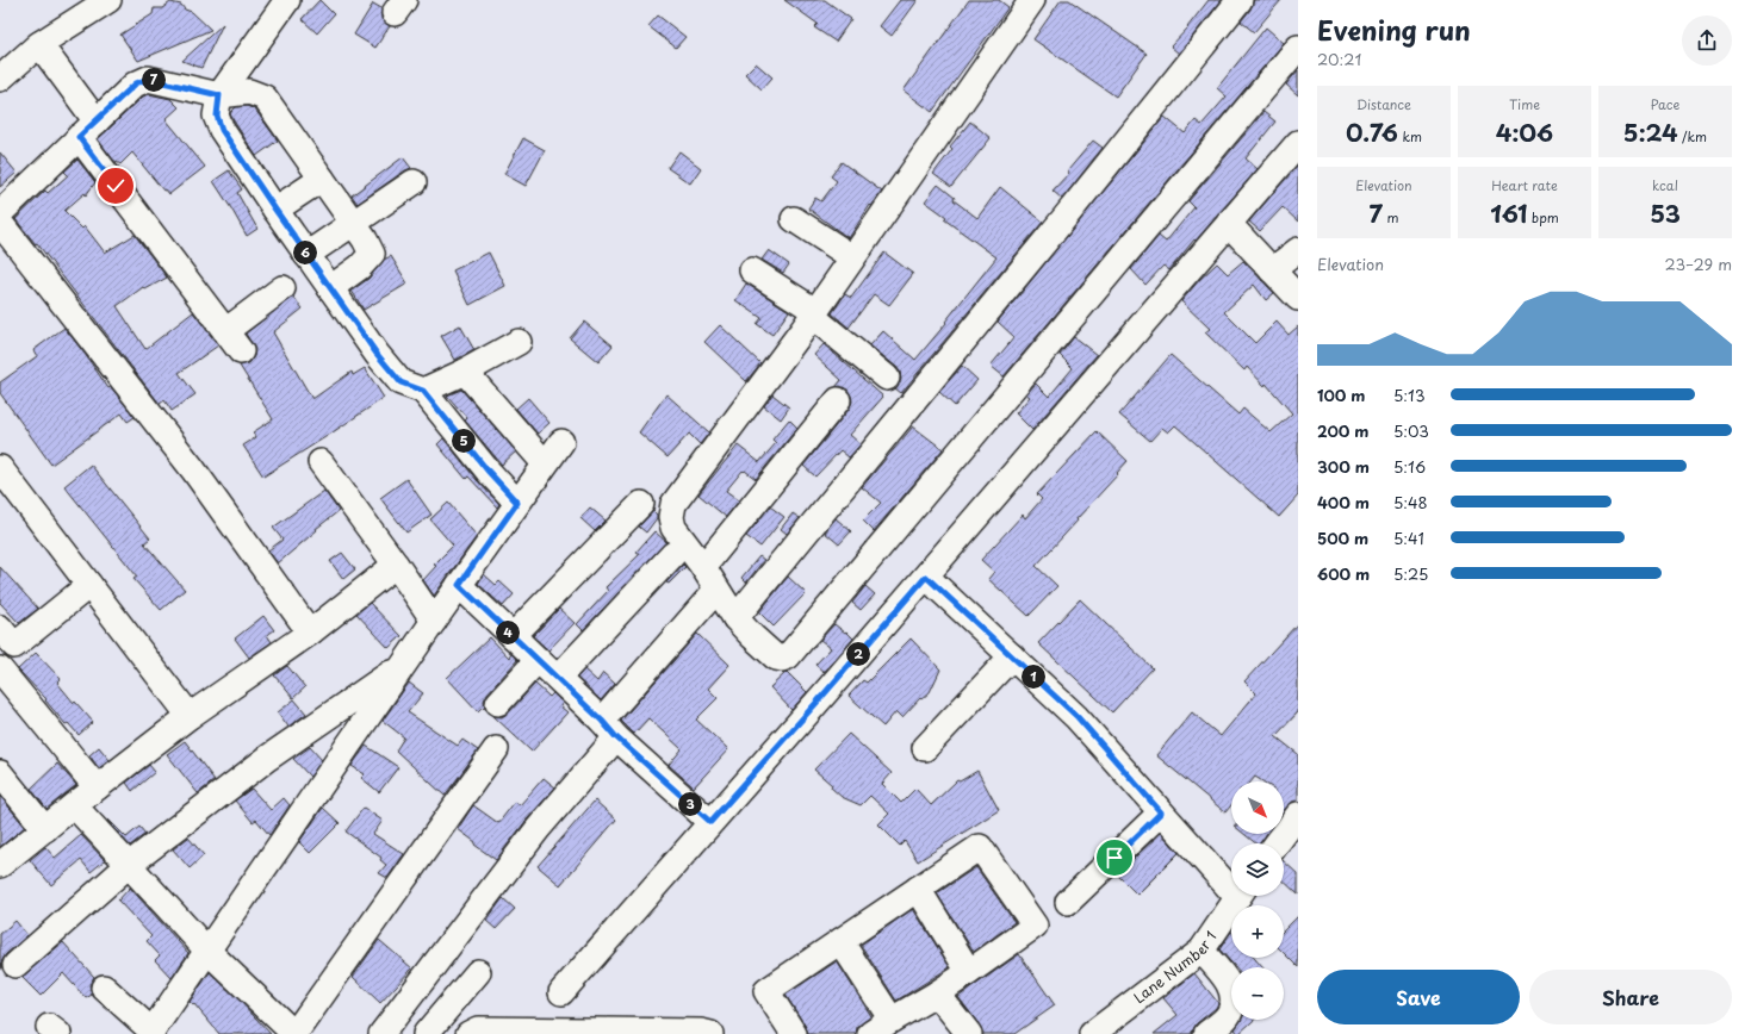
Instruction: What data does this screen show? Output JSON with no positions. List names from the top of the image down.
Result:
{
  "streets": {
    "street": ["Lane Number 1"]
  },
  "north": "bottom right",
  "page": {
    "heading": ["Evening run", "20:21"],
    "pins": [
      "7",
      "6",
      "5",
      "4",
      "2",
      "1",
      "3"
    ],
    "stats": [
      ["Distance", "0.76 km"],
      ["Time", "4:06"],
      ["Pace", "5:24 /km"],
      ["Elevation", "7 m"],
      ["Heart rate", "161 bpm"],
      ["kcal", "53"]
    ],
    "chart": ["Elevation", "23–29 m"],
    "list": [
      {
        "name": "100 m",
        "note": "5:13"
      },
      {
        "name": "200 m",
        "note": "5:03"
      },
      {
        "name": "300 m",
        "note": "5:16"
      },
      {
        "name": "400 m",
        "note": "5:48"
      },
      {
        "name": "500 m",
        "note": "5:41"
      },
      {
        "name": "600 m",
        "note": "5:25"
      }
    ],
    "map_buttons": ["+", "−"],
    "buttons": ["Save", "Share"]
  }
}
